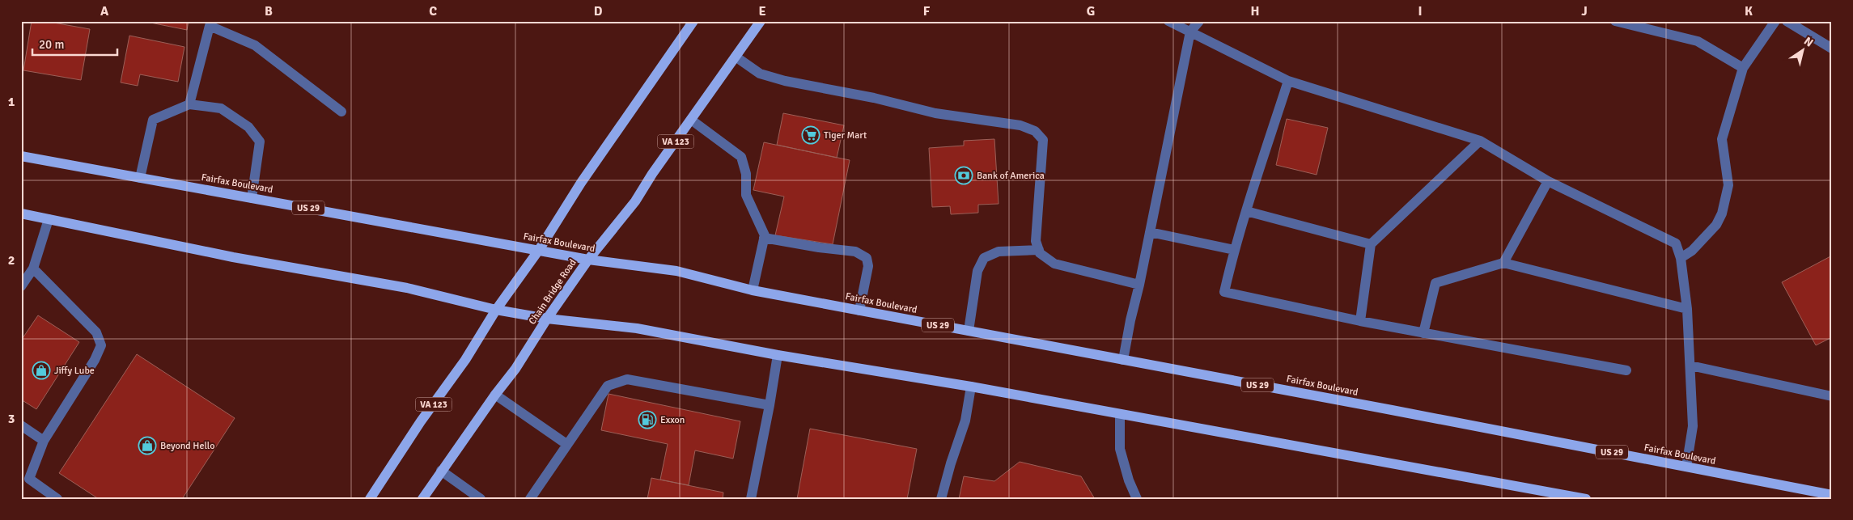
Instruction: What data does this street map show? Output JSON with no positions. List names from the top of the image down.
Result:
{
  "streets": {
    "main road": [
      "VA 123",
      "Fairfax Boulevard",
      "US 29",
      "Chain Bridge Road"
    ]
  },
  "crossings": [
    ["VA 123", "Fairfax Boulevard"],
    ["Fairfax Boulevard", "Chain Bridge Road"]
  ],
  "places": {
    "supermarket": ["Tiger Mart"],
    "bank": ["Bank of America"],
    "shop": ["Jiffy Lube", "Beyond Hello"],
    "fuel station": ["Exxon"]
  },
  "scale_bar": "20 m",
  "north": "top right",
  "grid": {
    "columns": [
      "A",
      "B",
      "C",
      "D",
      "E",
      "F",
      "G",
      "H",
      "I",
      "J",
      "K"
    ],
    "rows": ["1", "2", "3"]
  }
}
